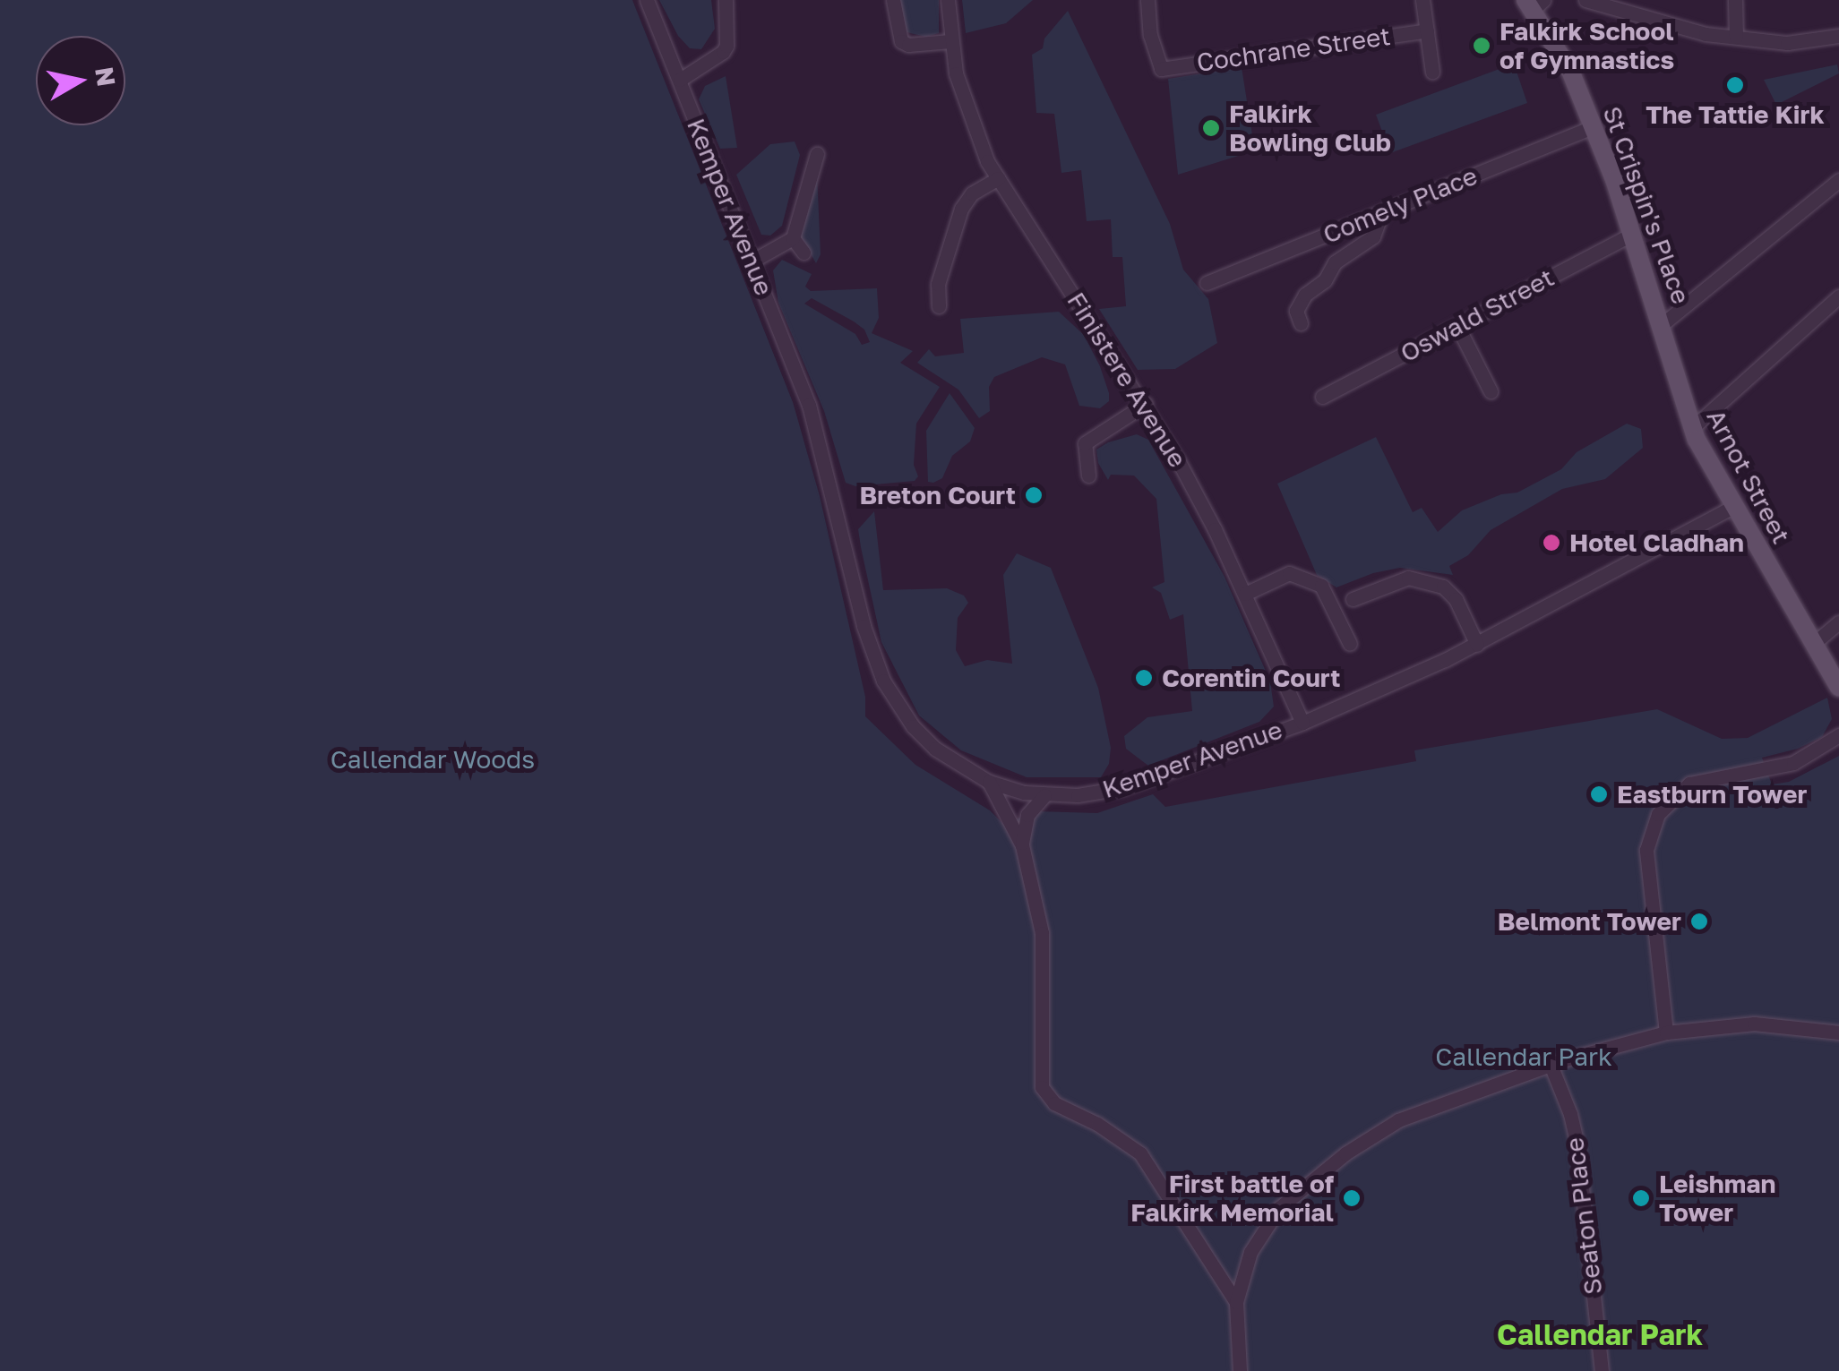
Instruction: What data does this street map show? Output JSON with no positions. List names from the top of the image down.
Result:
{
  "streets": {
    "main road": ["St Crispin's Place", "Arnot Street"],
    "street": [
      "Cochrane Street",
      "Comely Place",
      "Kemper Avenue",
      "Oswald Street",
      "Finistere Avenue",
      "Seaton Place"
    ]
  },
  "crossings": [
    ["Comely Place", "St Crispin's Place"],
    ["St Crispin's Place", "Oswald Street"],
    ["St Crispin's Place", "Arnot Street"],
    ["Kemper Avenue", "Finistere Avenue"],
    ["Kemper Avenue", "Arnot Street"]
  ],
  "districts": ["Callendar Park"],
  "parks": ["Callendar Woods", "Callendar Park"],
  "places": [
    "Falkirk School of Gymnastics",
    "The Tattie Kirk",
    "Falkirk Bowling Club",
    "Breton Court",
    "Hotel Cladhan",
    "Corentin Court",
    "Eastburn Tower",
    "Belmont Tower",
    "First battle of Falkirk Memorial",
    "Leishman Tower"
  ],
  "north": "right"
}
